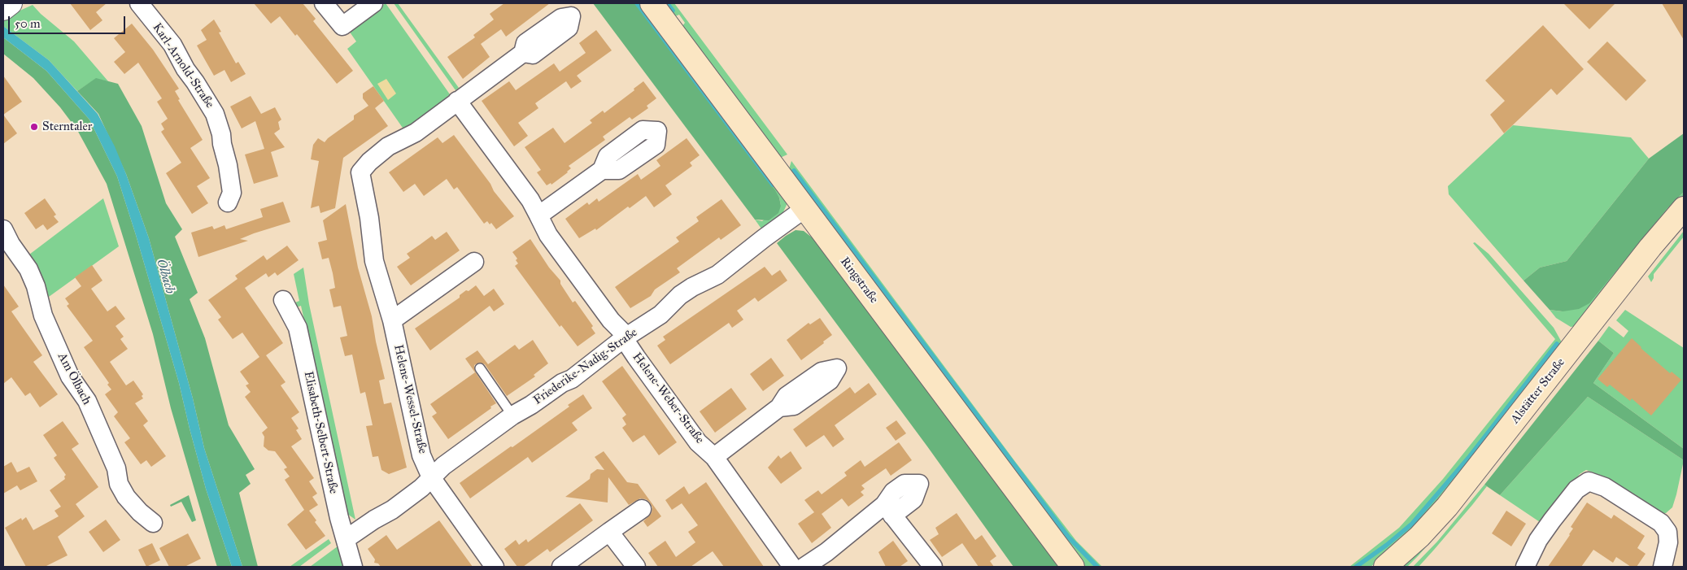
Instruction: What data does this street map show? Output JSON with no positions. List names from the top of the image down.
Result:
{
  "streets": {
    "main road": ["Ringstraße", "Alstätter Straße"],
    "street": [
      "Karl-Arnold-Straße",
      "Friederike-Nadig-Straße",
      "Am Ölbach",
      "Helene-Weber-Straße",
      "Helene-Wessel-Straße",
      "Elisabeth-Selbert-Straße"
    ]
  },
  "crossings": [
    ["Ringstraße", "Friederike-Nadig-Straße"],
    ["Friederike-Nadig-Straße", "Helene-Weber-Straße"],
    ["Friederike-Nadig-Straße", "Helene-Wessel-Straße"],
    ["Friederike-Nadig-Straße", "Elisabeth-Selbert-Straße"]
  ],
  "water": ["Ölbach"],
  "places": ["Sterntaler"],
  "scale_bar": "50 m"
}
